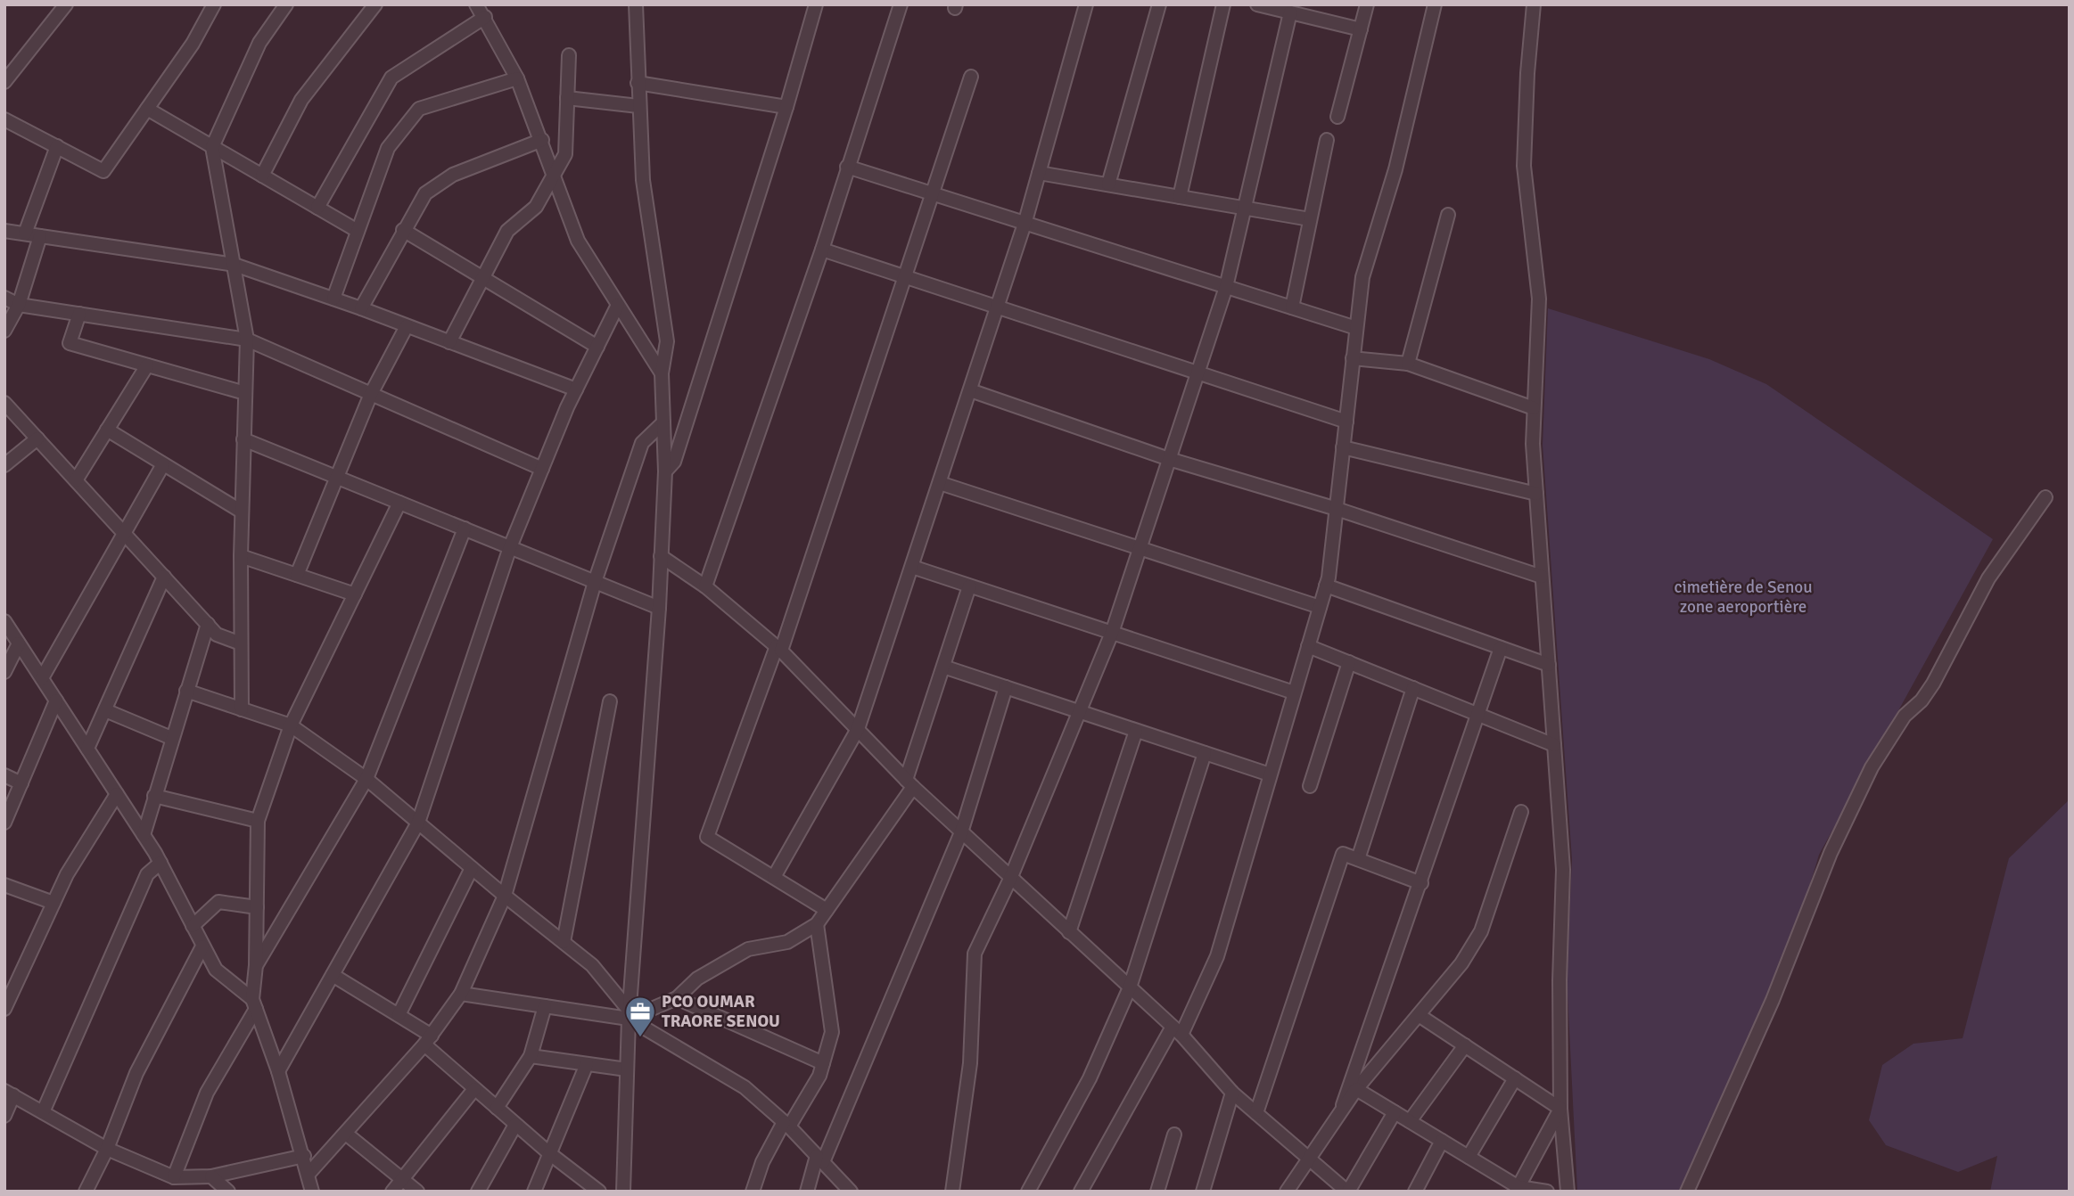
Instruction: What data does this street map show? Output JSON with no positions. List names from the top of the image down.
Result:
{
  "parks": ["cimetière de Senou zone aeroportière"],
  "places": {
    "office": ["PCO OUMAR TRAORE SENOU"]
  }
}
